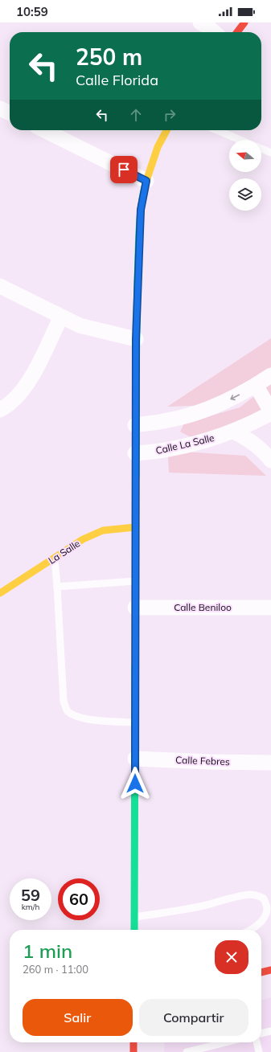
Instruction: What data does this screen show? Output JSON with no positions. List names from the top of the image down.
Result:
{
  "streets": {
    "main road": ["La Salle"],
    "street": ["Calle La Salle", "Calle Beniloo", "Calle Febres"]
  },
  "north": "left",
  "page": {
    "status": "10:59",
    "turn": ["250 m", "Calle Florida"],
    "speed": "59 km/h",
    "limit": "60",
    "heading": ["1 min", "260 m · 11:00"],
    "buttons": ["Salir", "Compartir"]
  }
}
